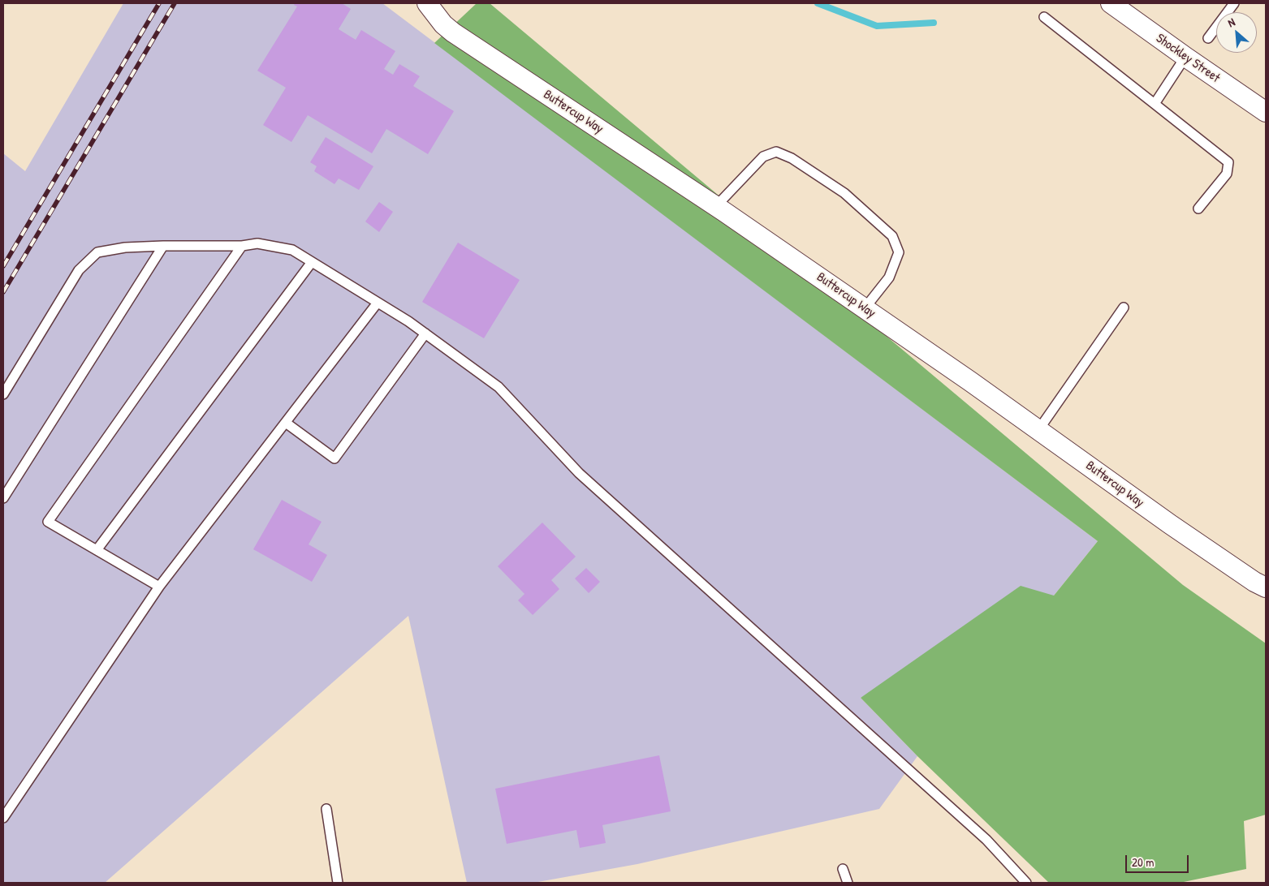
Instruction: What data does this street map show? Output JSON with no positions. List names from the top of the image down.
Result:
{
  "streets": {
    "street": ["Shockley Street", "Buttercup Way"]
  },
  "scale_bar": "20 m",
  "north": "top left"
}
